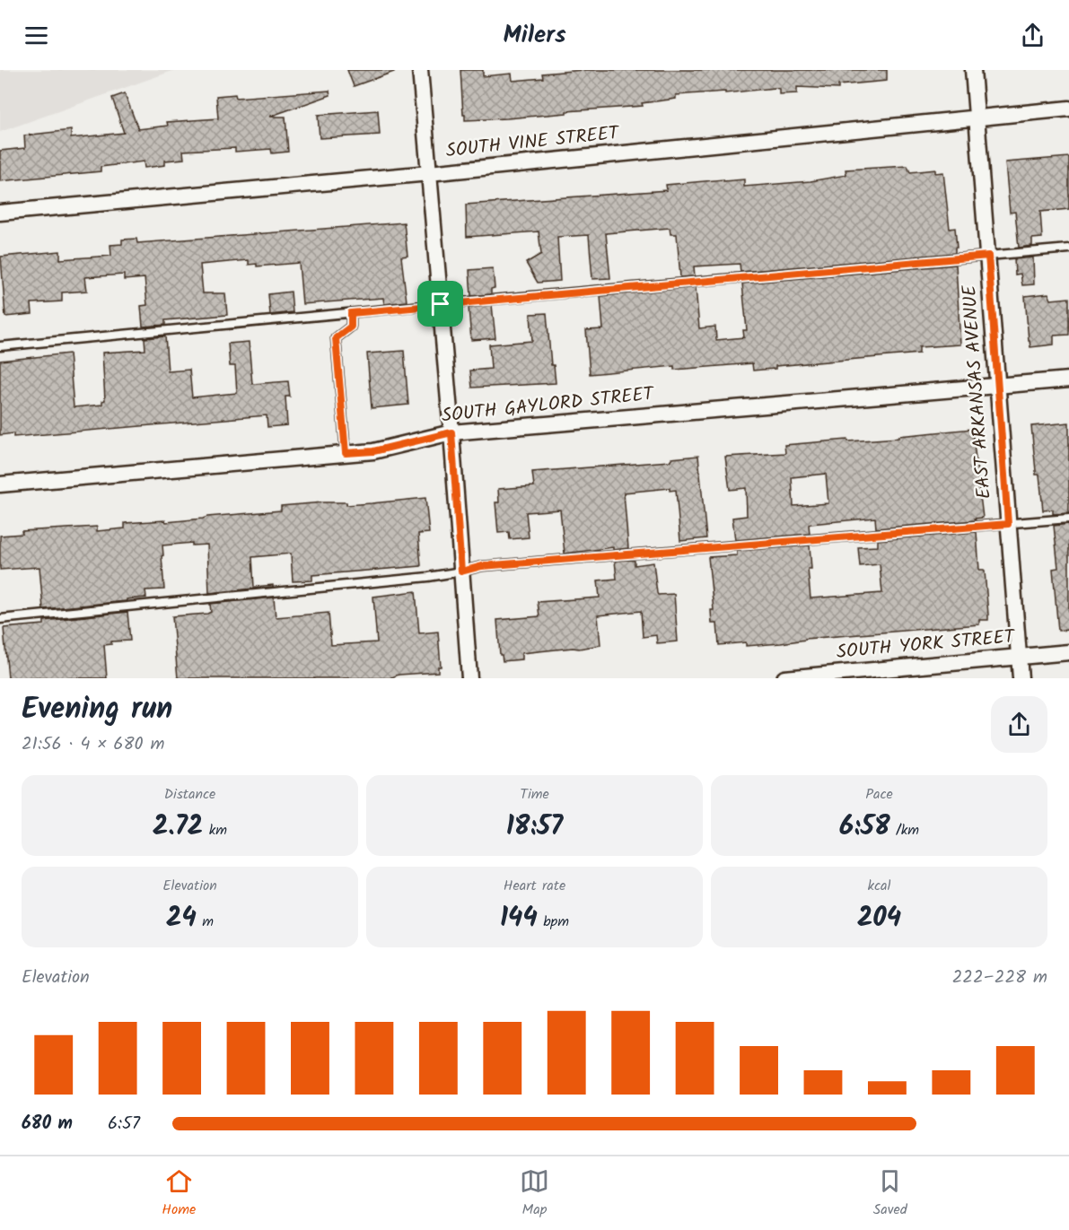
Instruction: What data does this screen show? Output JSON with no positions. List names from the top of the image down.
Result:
{
  "streets": {
    "street": [
      "SOUTH VINE STREET",
      "EAST ARKANSAS AVENUE",
      "SOUTH GAYLORD STREET",
      "SOUTH YORK STREET"
    ]
  },
  "crossings": [
    ["SOUTH VINE STREET", "EAST ARKANSAS AVENUE"],
    ["EAST ARKANSAS AVENUE", "SOUTH GAYLORD STREET"],
    ["EAST ARKANSAS AVENUE", "SOUTH YORK STREET"]
  ],
  "page": {
    "header": "Milers",
    "heading": ["Evening run", "21:56 · 4 × 680 m"],
    "stats": [
      ["Distance", "2.72 km"],
      ["Time", "18:57"],
      ["Pace", "6:58 /km"],
      ["Elevation", "24 m"],
      ["Heart rate", "144 bpm"],
      ["kcal", "204"]
    ],
    "chart": ["Elevation", "222–228 m"],
    "list": [
      {
        "name": "680 m",
        "note": "6:57"
      }
    ],
    "tabs": ["Home", "Map", "Saved"]
  }
}
